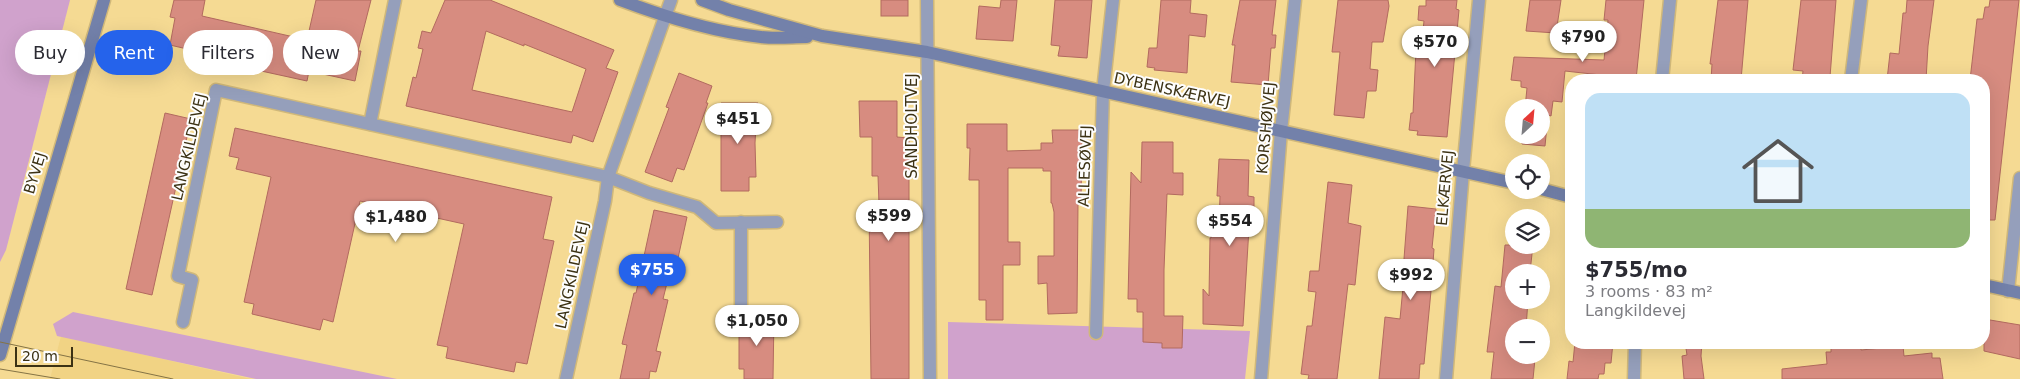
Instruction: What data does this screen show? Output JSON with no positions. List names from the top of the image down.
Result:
{
  "streets": {
    "street": [
      "DYBENSKÆRVEJ",
      "SANDHOLTVEJ",
      "KORSHØJVEJ",
      "LANGKILDEVEJ",
      "ALLESØVEJ",
      "BYVEJ",
      "ELKÆRVEJ"
    ]
  },
  "crossings": [
    ["DYBENSKÆRVEJ", "SANDHOLTVEJ"],
    ["DYBENSKÆRVEJ", "KORSHØJVEJ"],
    ["DYBENSKÆRVEJ", "LANGKILDEVEJ"],
    ["DYBENSKÆRVEJ", "ALLESØVEJ"],
    ["DYBENSKÆRVEJ", "ELKÆRVEJ"]
  ],
  "scale_bar": "20 m",
  "north": "top right",
  "page": {
    "price": [
      "$790",
      "$570",
      "$451",
      "$599",
      "$1,480",
      "$554",
      "$755",
      "$992",
      "$1,050"
    ],
    "chip": [
      "Buy",
      "Rent",
      "Filters",
      "New"
    ],
    "list": [
      {
        "name": "$755/mo",
        "note": "3 rooms · 83 m² · Langkildevej"
      }
    ],
    "map_buttons": ["+", "−"],
    "scale": "20 m"
  }
}
